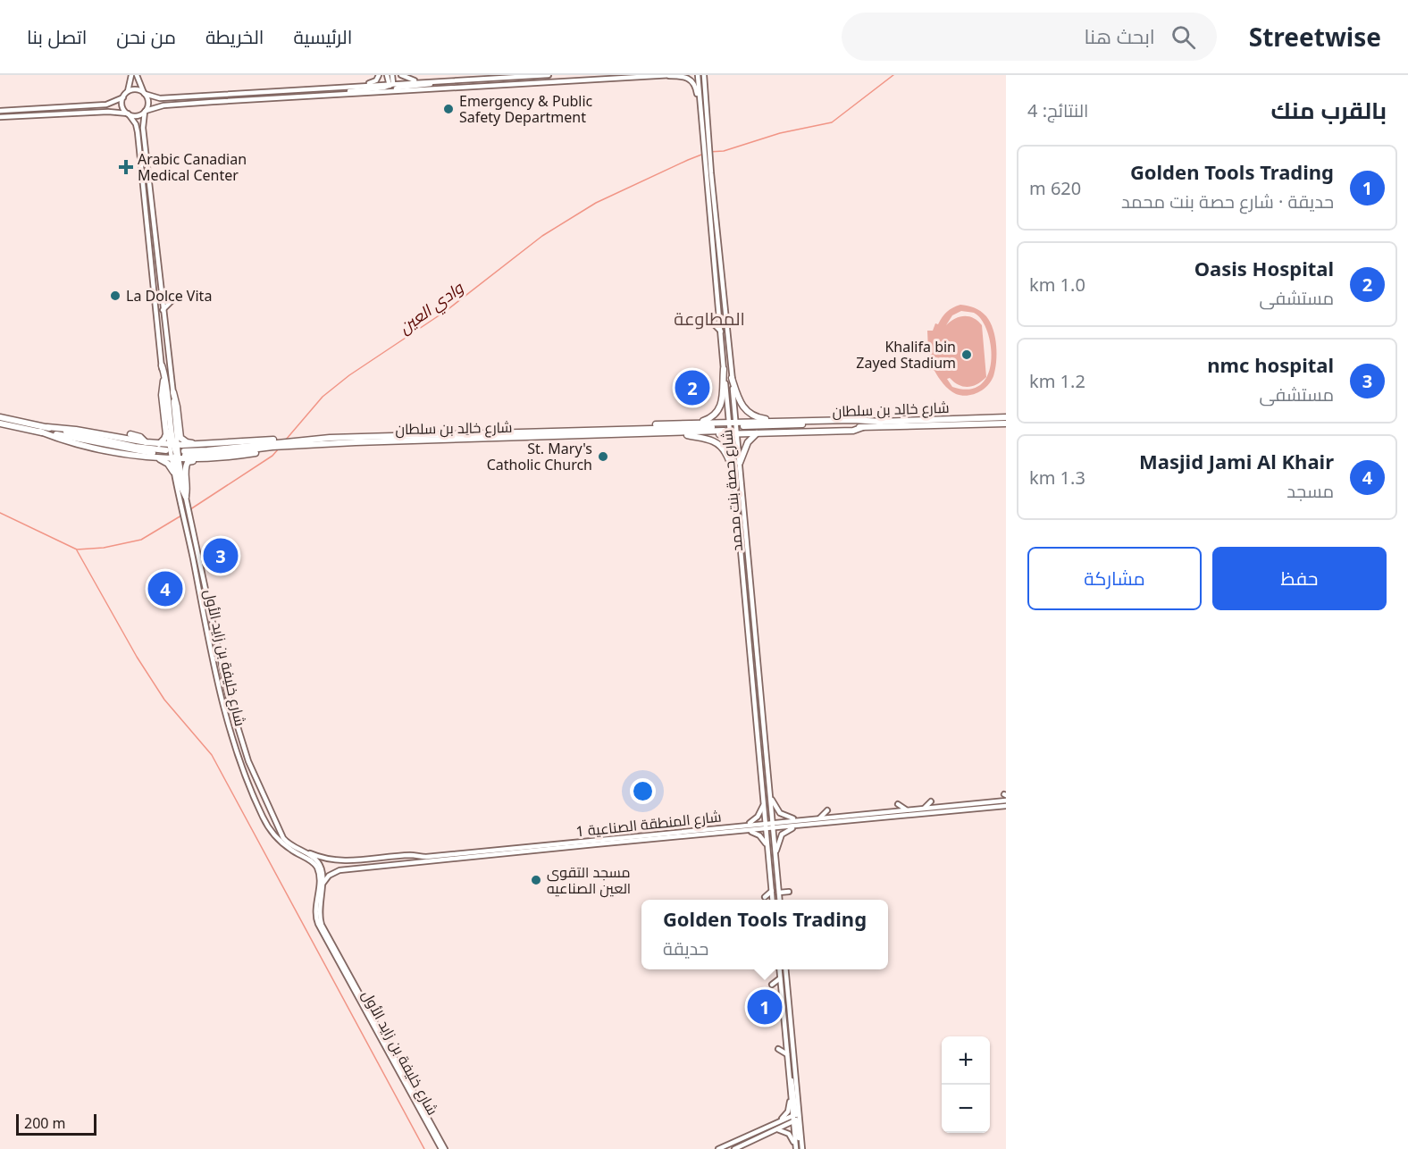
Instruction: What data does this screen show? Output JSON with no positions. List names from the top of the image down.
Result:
{
  "streets": {
    "main road": [
      "شارع خالِد بن سلطان",
      "شارع حصة بنت محمد",
      "شارع خليفة بن زايد الأول",
      "شارع المنطقة الصناعية 1"
    ]
  },
  "crossings": [
    ["شارع خالِد بن سلطان", "شارع خليفة بن زايد الأول"],
    ["شارع حصة بنت محمد", "شارع المنطقة الصناعية 1"],
    ["شارع خليفة بن زايد الأول", "شارع المنطقة الصناعية 1"]
  ],
  "districts": ["المطاوعة"],
  "water": ["وادي العين"],
  "places": {
    "other": [
      "Emergency & Public Safety Department",
      "La Dolce Vita",
      "Khalifa bin Zayed Stadium",
      "St. Mary's Catholic Church",
      "مسجد التقوى العين الصناعيه"
    ],
    "health": ["Arabic Canadian Medical Center"]
  },
  "scale_bar": "200 m",
  "page": {
    "header": "Streetwise",
    "search": "ابحث هنا",
    "nav": [
      "الرئيسية",
      "الخريطة",
      "من نحن",
      "اتصل بنا"
    ],
    "heading": ["بالقرب منك", "النتائج: 4"],
    "list": [
      {
        "mark": "1",
        "name": "Golden Tools Trading",
        "note": "حديقة · شارع حصة بنت محمد",
        "value": "620 m"
      },
      {
        "mark": "2",
        "name": "Oasis Hospital",
        "note": "مستشفى",
        "value": "1.0 km"
      },
      {
        "mark": "3",
        "name": "nmc hospital",
        "note": "مستشفى",
        "value": "1.2 km"
      },
      {
        "mark": "4",
        "name": "Masjid Jami Al Khair",
        "note": "مسجد",
        "value": "1.3 km"
      }
    ],
    "pins": [
      "2",
      "3",
      "4",
      "1"
    ],
    "buttons": ["حفظ", "مشاركة"],
    "popup": ["Golden Tools Trading", "حديقة"],
    "map_buttons": ["+", "−"],
    "scale": "200 m"
  }
}
